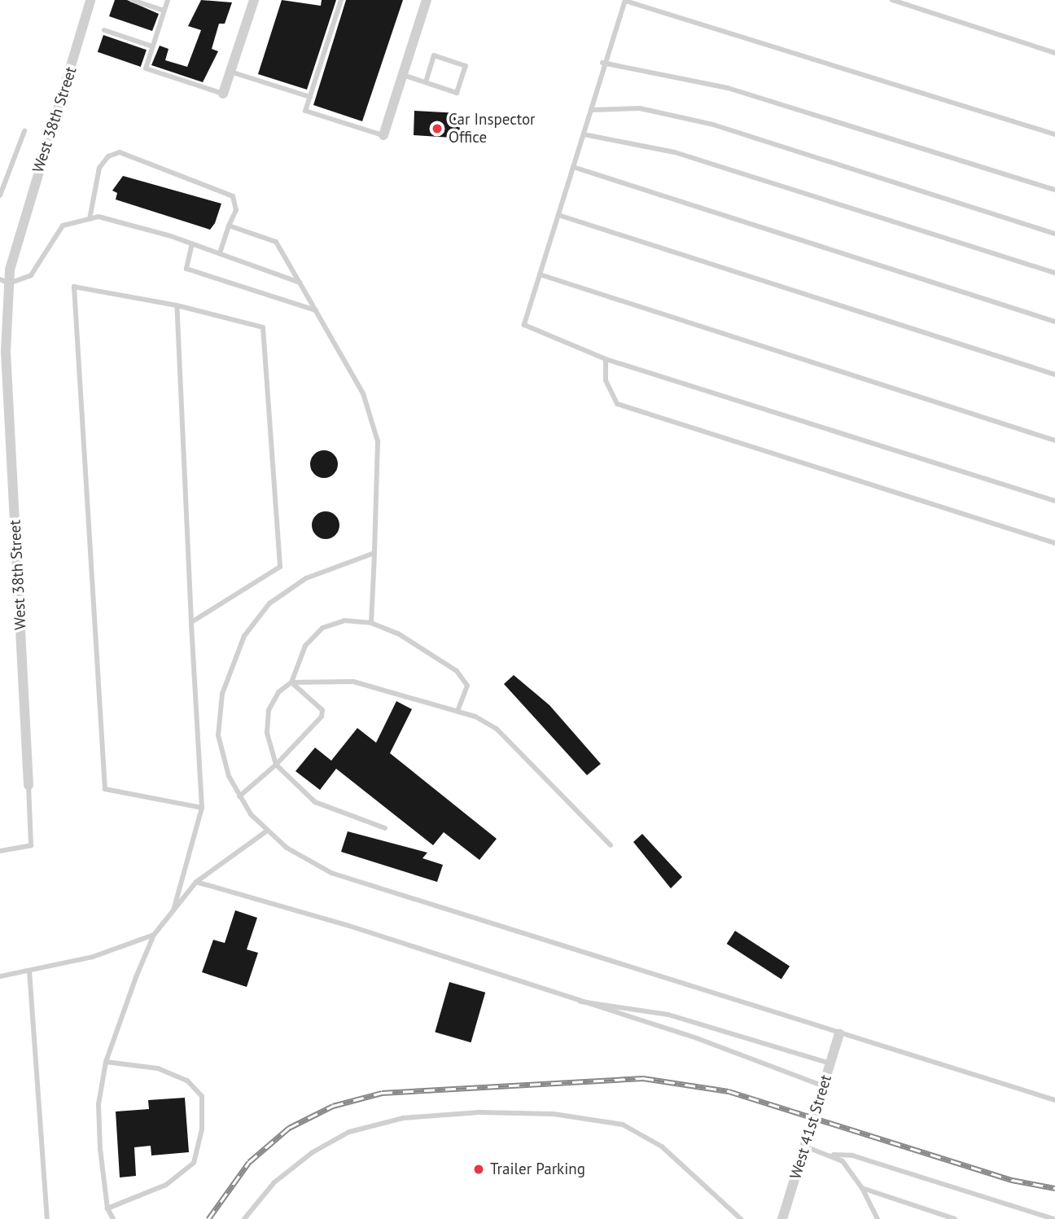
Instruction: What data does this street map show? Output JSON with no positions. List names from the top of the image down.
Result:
{
  "streets": {
    "street": ["West 38th Street", "West 41st Street"]
  },
  "places": ["Car Inspector Office", "Trailer Parking"]
}
